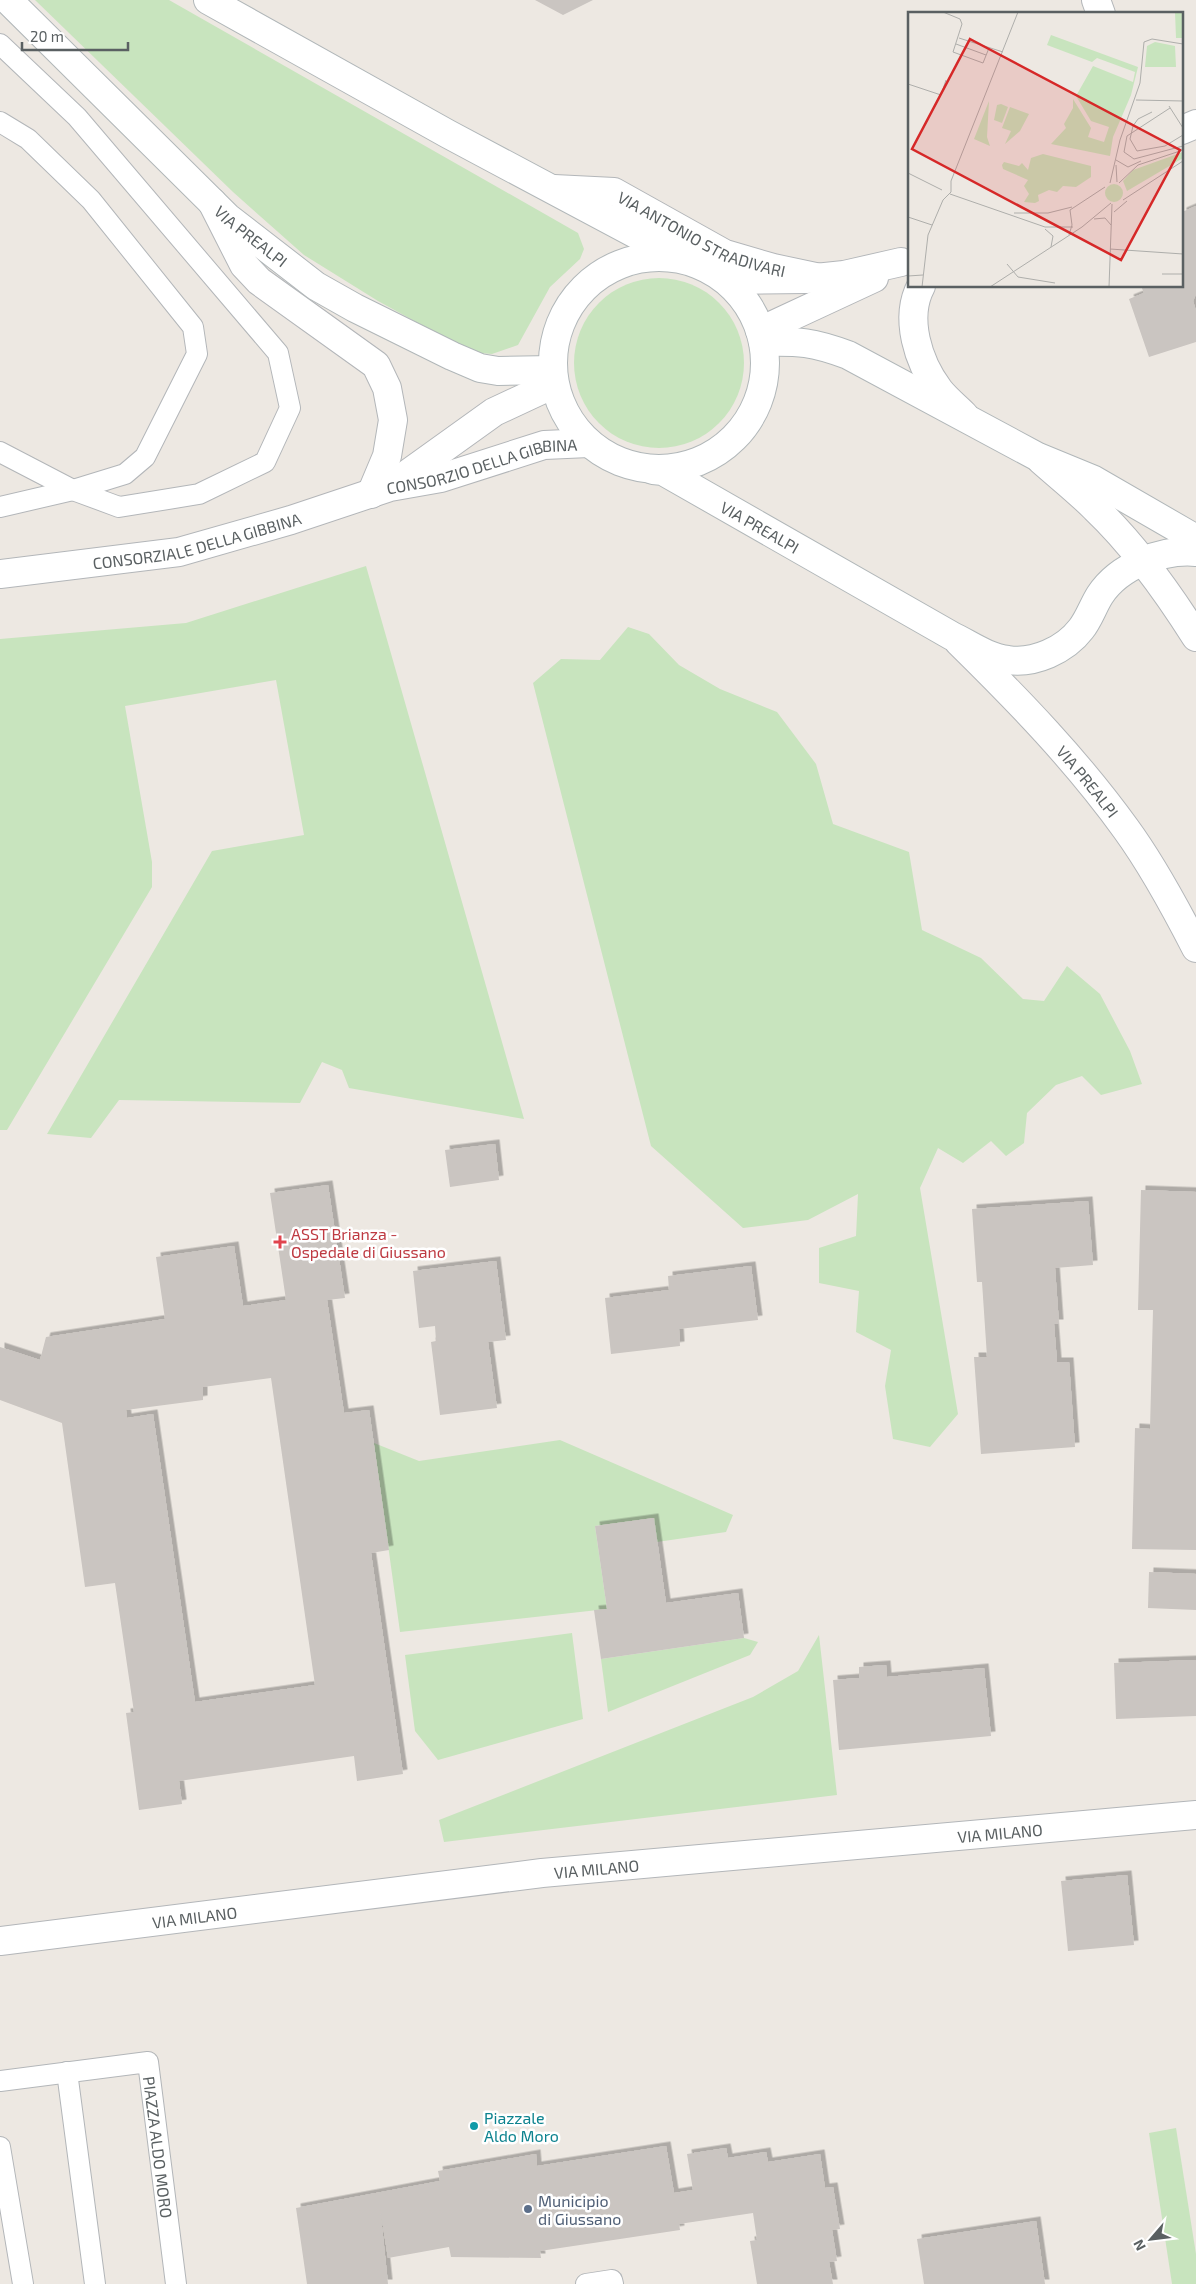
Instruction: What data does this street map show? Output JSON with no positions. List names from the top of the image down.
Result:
{
  "streets": {
    "street": [
      "VIA ANTONIO STRADIVARI",
      "VIA PREALPI",
      "CONSORZIO DELLA GIBBINA",
      "CONSORZIALE DELLA GIBBINA",
      "VIA MILANO"
    ],
    "lane": ["PIAZZA ALDO MORO"]
  },
  "crossings": [
    ["VIA PREALPI", "CONSORZIO DELLA GIBBINA"],
    ["CONSORZIO DELLA GIBBINA", "CONSORZIALE DELLA GIBBINA"]
  ],
  "places": {
    "health": ["ASST Brianza - Ospedale di Giussano"],
    "other": ["Piazzale Aldo Moro", "Municipio di Giussano"]
  },
  "scale_bar": "20 m",
  "north": "bottom left"
}
